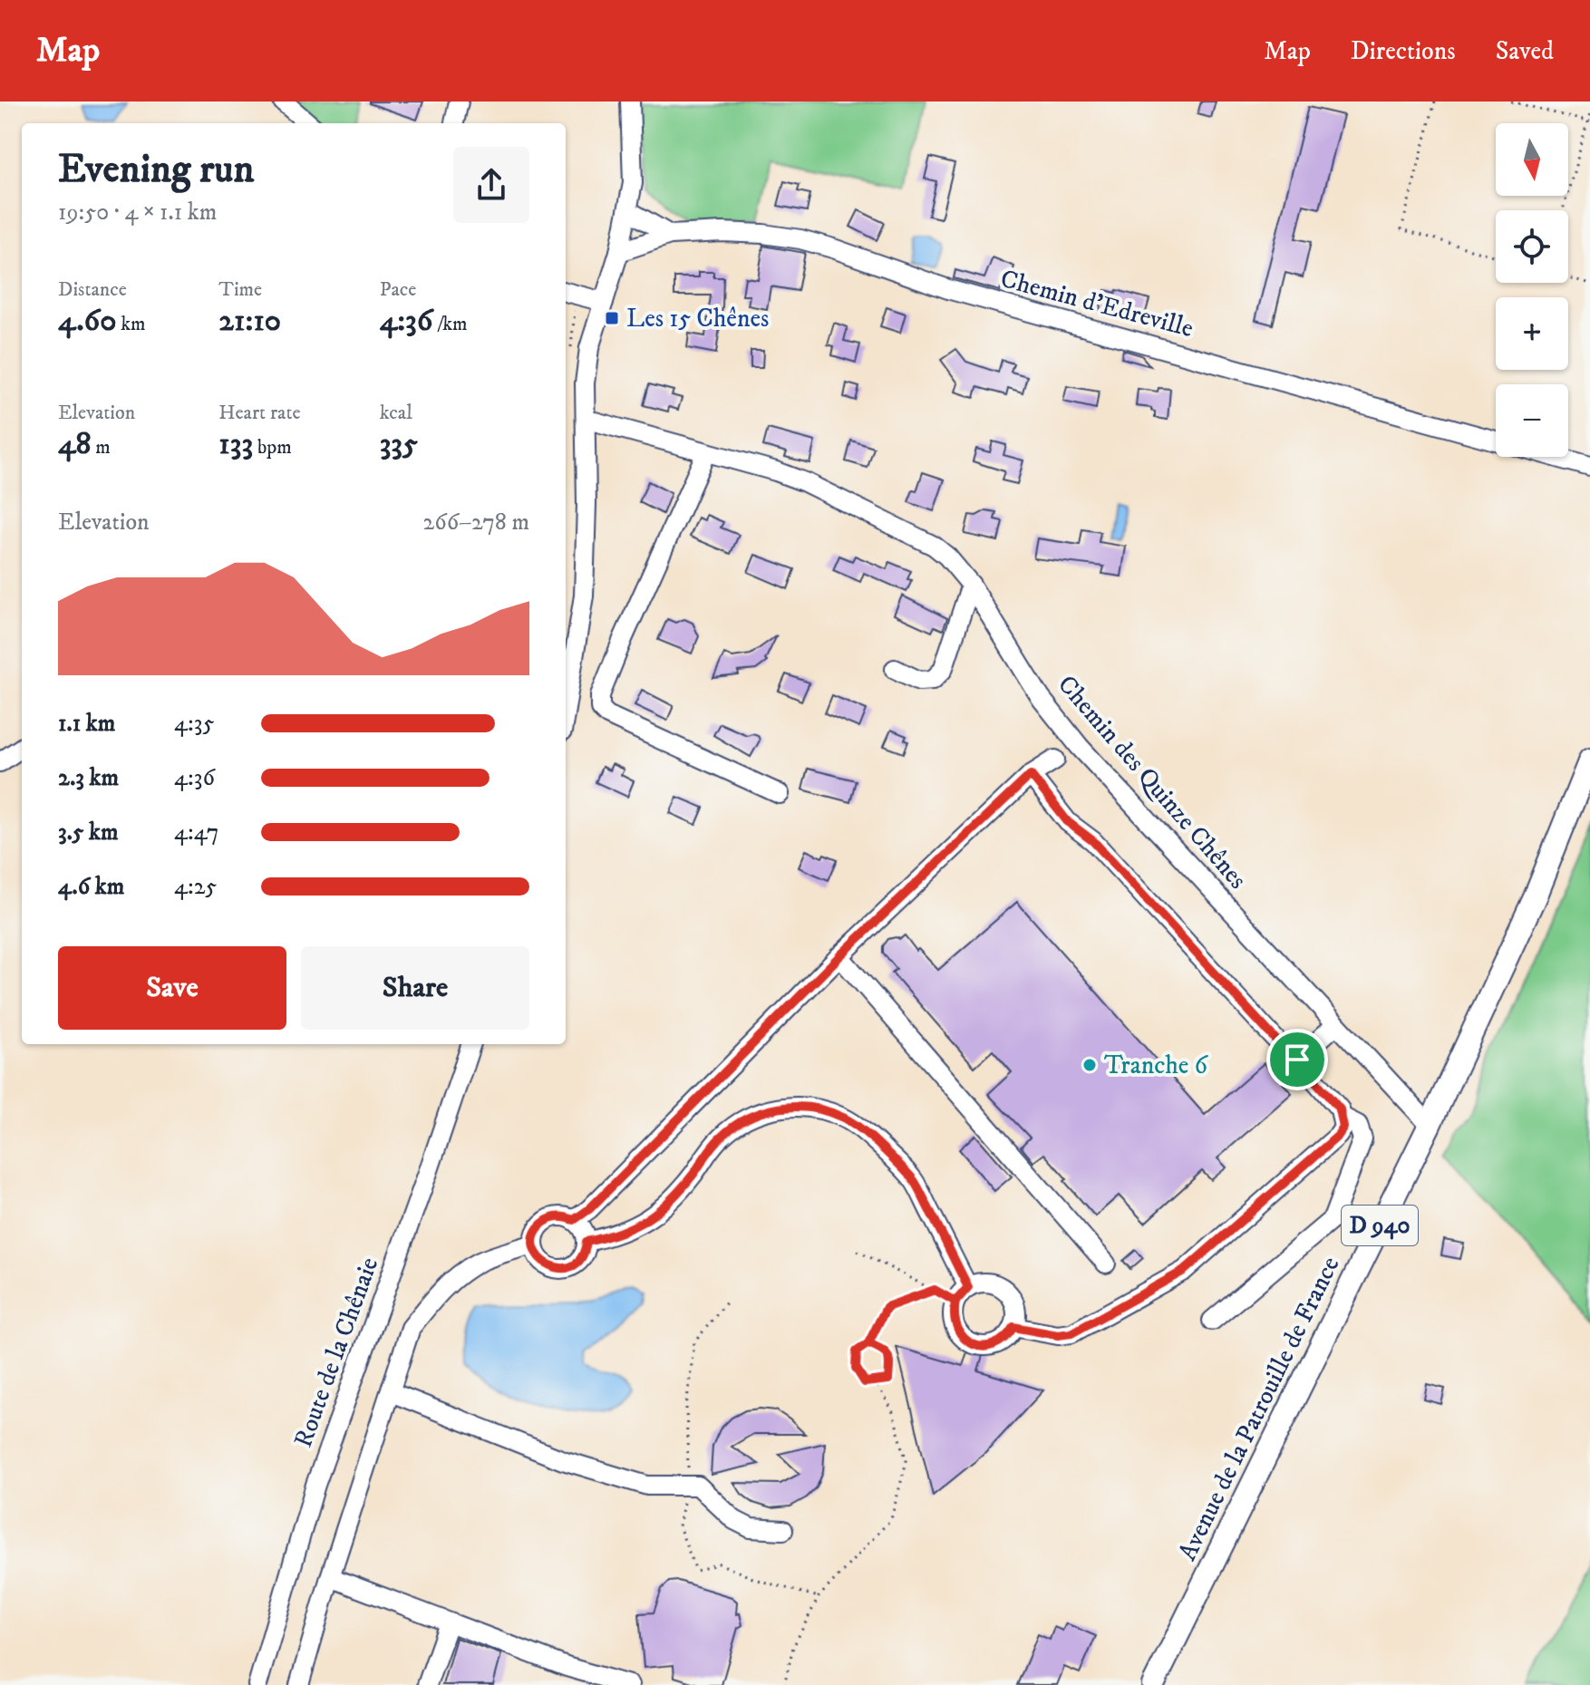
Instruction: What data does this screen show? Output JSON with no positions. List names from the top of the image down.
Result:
{
  "streets": {
    "main road": ["D 940", "Avenue de la Patrouille de France"],
    "street": ["Chemin d'Edreville", "Chemin des Quinze Chênes", "Route de la Chênaie"]
  },
  "crossings": [
    ["Chemin des Quinze Chênes", "Avenue de la Patrouille de France"]
  ],
  "places": {
    "transit": ["Les 15 Chênes"],
    "other": ["Tranche 6"]
  },
  "north": "bottom",
  "page": {
    "header": "Map",
    "nav": ["Map", "Directions", "Saved"],
    "map_buttons": ["+", "−"],
    "heading": ["Evening run", "19:50 · 4 × 1.1 km"],
    "stats": [
      ["Distance", "4.60 km"],
      ["Time", "21:10"],
      ["Pace", "4:36 /km"],
      ["Elevation", "48 m"],
      ["Heart rate", "133 bpm"],
      ["kcal", "335"]
    ],
    "chart": ["Elevation", "266–278 m"],
    "list": [
      {
        "name": "1.1 km",
        "note": "4:35"
      },
      {
        "name": "2.3 km",
        "note": "4:36"
      },
      {
        "name": "3.5 km",
        "note": "4:47"
      },
      {
        "name": "4.6 km",
        "note": "4:25"
      }
    ],
    "buttons": ["Save", "Share"]
  }
}
